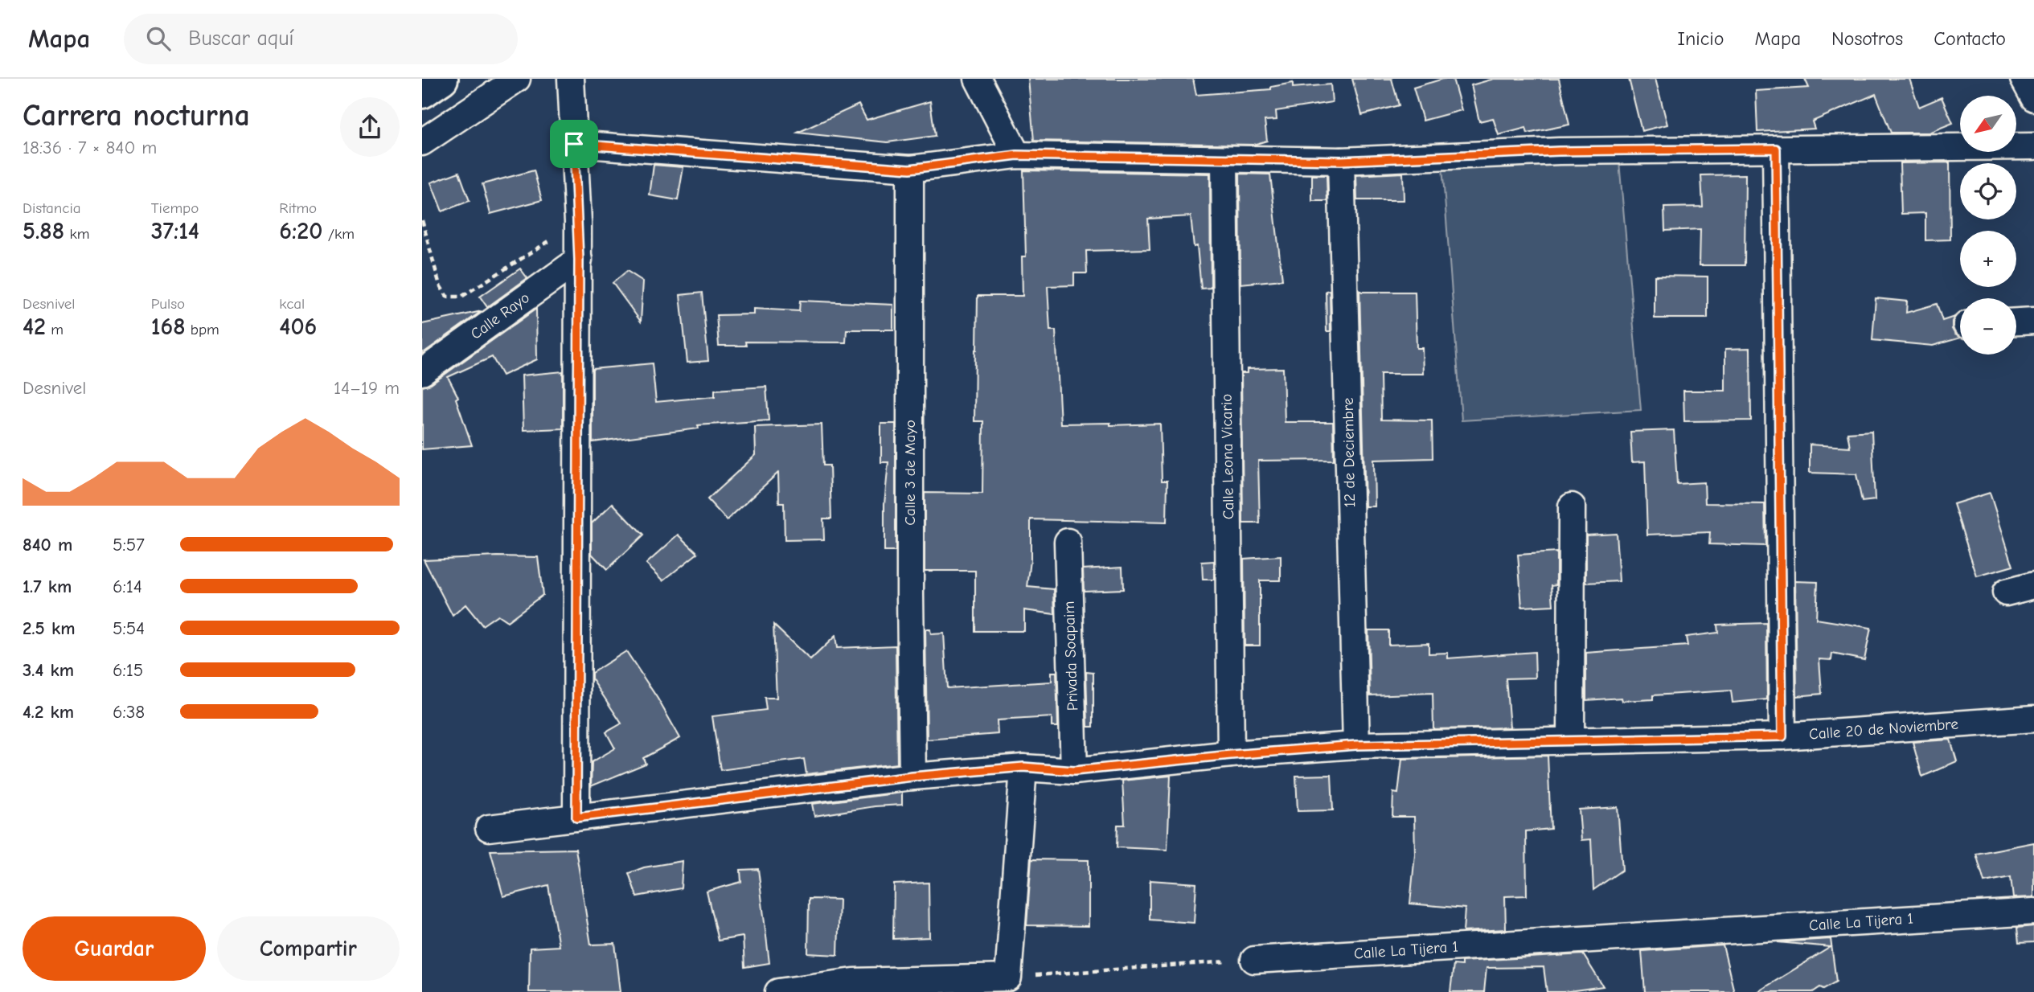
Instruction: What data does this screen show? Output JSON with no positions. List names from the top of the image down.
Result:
{
  "streets": {
    "street": [
      "Calle Rayo",
      "12 de Deciembre",
      "Calle Leona Vicario",
      "Calle 3 de Mayo",
      "Privada Soapaim",
      "Calle 20 de Noviembre",
      "Calle La Tijera 1"
    ]
  },
  "crossings": [
    ["12 de Deciembre", "Calle 20 de Noviembre"],
    ["Calle Leona Vicario", "Calle 20 de Noviembre"],
    ["Calle 3 de Mayo", "Calle 20 de Noviembre"],
    ["Privada Soapaim", "Calle 20 de Noviembre"]
  ],
  "north": "bottom left",
  "page": {
    "header": "Mapa",
    "search": "Buscar aquí",
    "nav": [
      "Inicio",
      "Mapa",
      "Nosotros",
      "Contacto"
    ],
    "heading": ["Carrera nocturna", "18:36 · 7 × 840 m"],
    "map_buttons": ["+", "−"],
    "stats": [
      ["Distancia", "5.88 km"],
      ["Tiempo", "37:14"],
      ["Ritmo", "6:20 /km"],
      ["Desnivel", "42 m"],
      ["Pulso", "168 bpm"],
      ["kcal", "406"]
    ],
    "chart": ["Desnivel", "14–19 m"],
    "list": [
      {
        "name": "840 m",
        "note": "5:57"
      },
      {
        "name": "1.7 km",
        "note": "6:14"
      },
      {
        "name": "2.5 km",
        "note": "5:54"
      },
      {
        "name": "3.4 km",
        "note": "6:15"
      },
      {
        "name": "4.2 km",
        "note": "6:38"
      }
    ],
    "buttons": ["Guardar", "Compartir"]
  }
}
